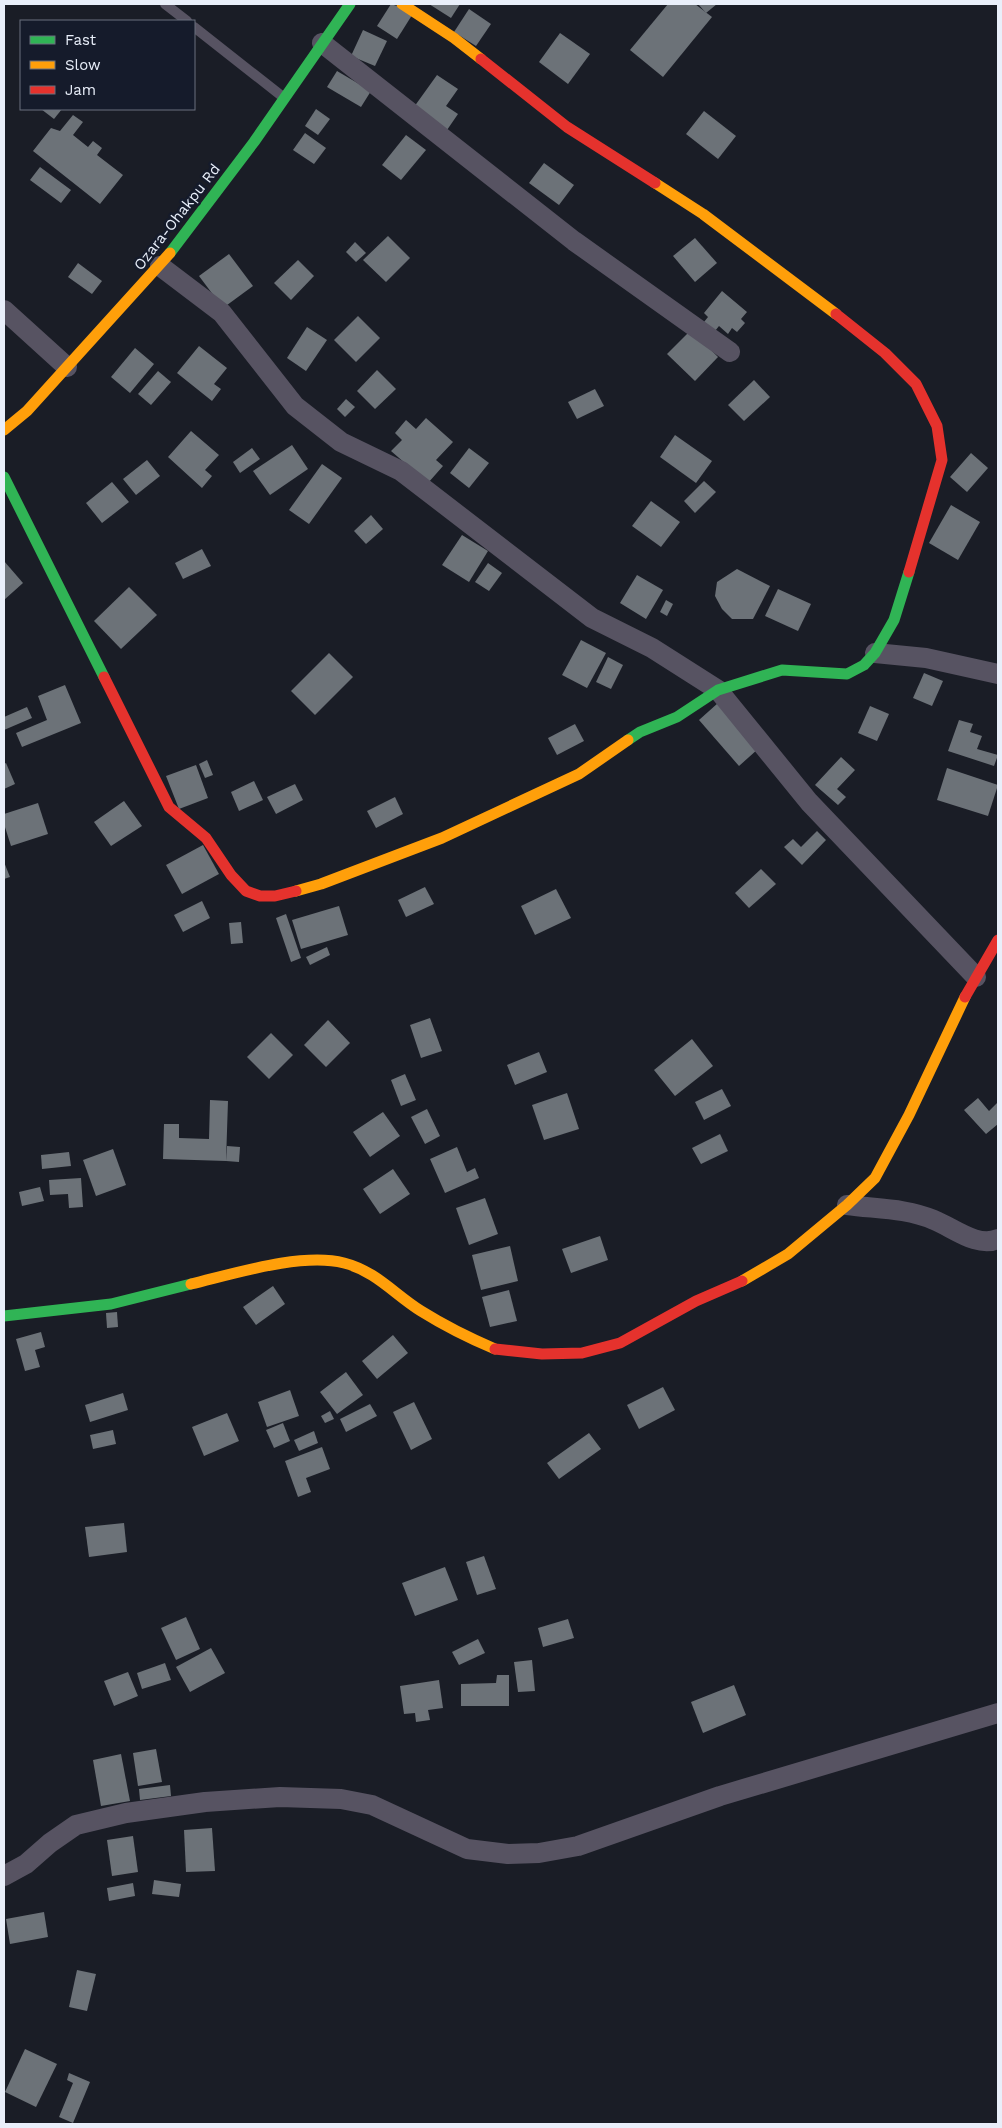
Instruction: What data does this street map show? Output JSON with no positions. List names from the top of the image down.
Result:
{
  "streets": {
    "street": ["Ozara-Ohakpu Rd"]
  },
  "legend": ["Fast", "Slow", "Jam"]
}
